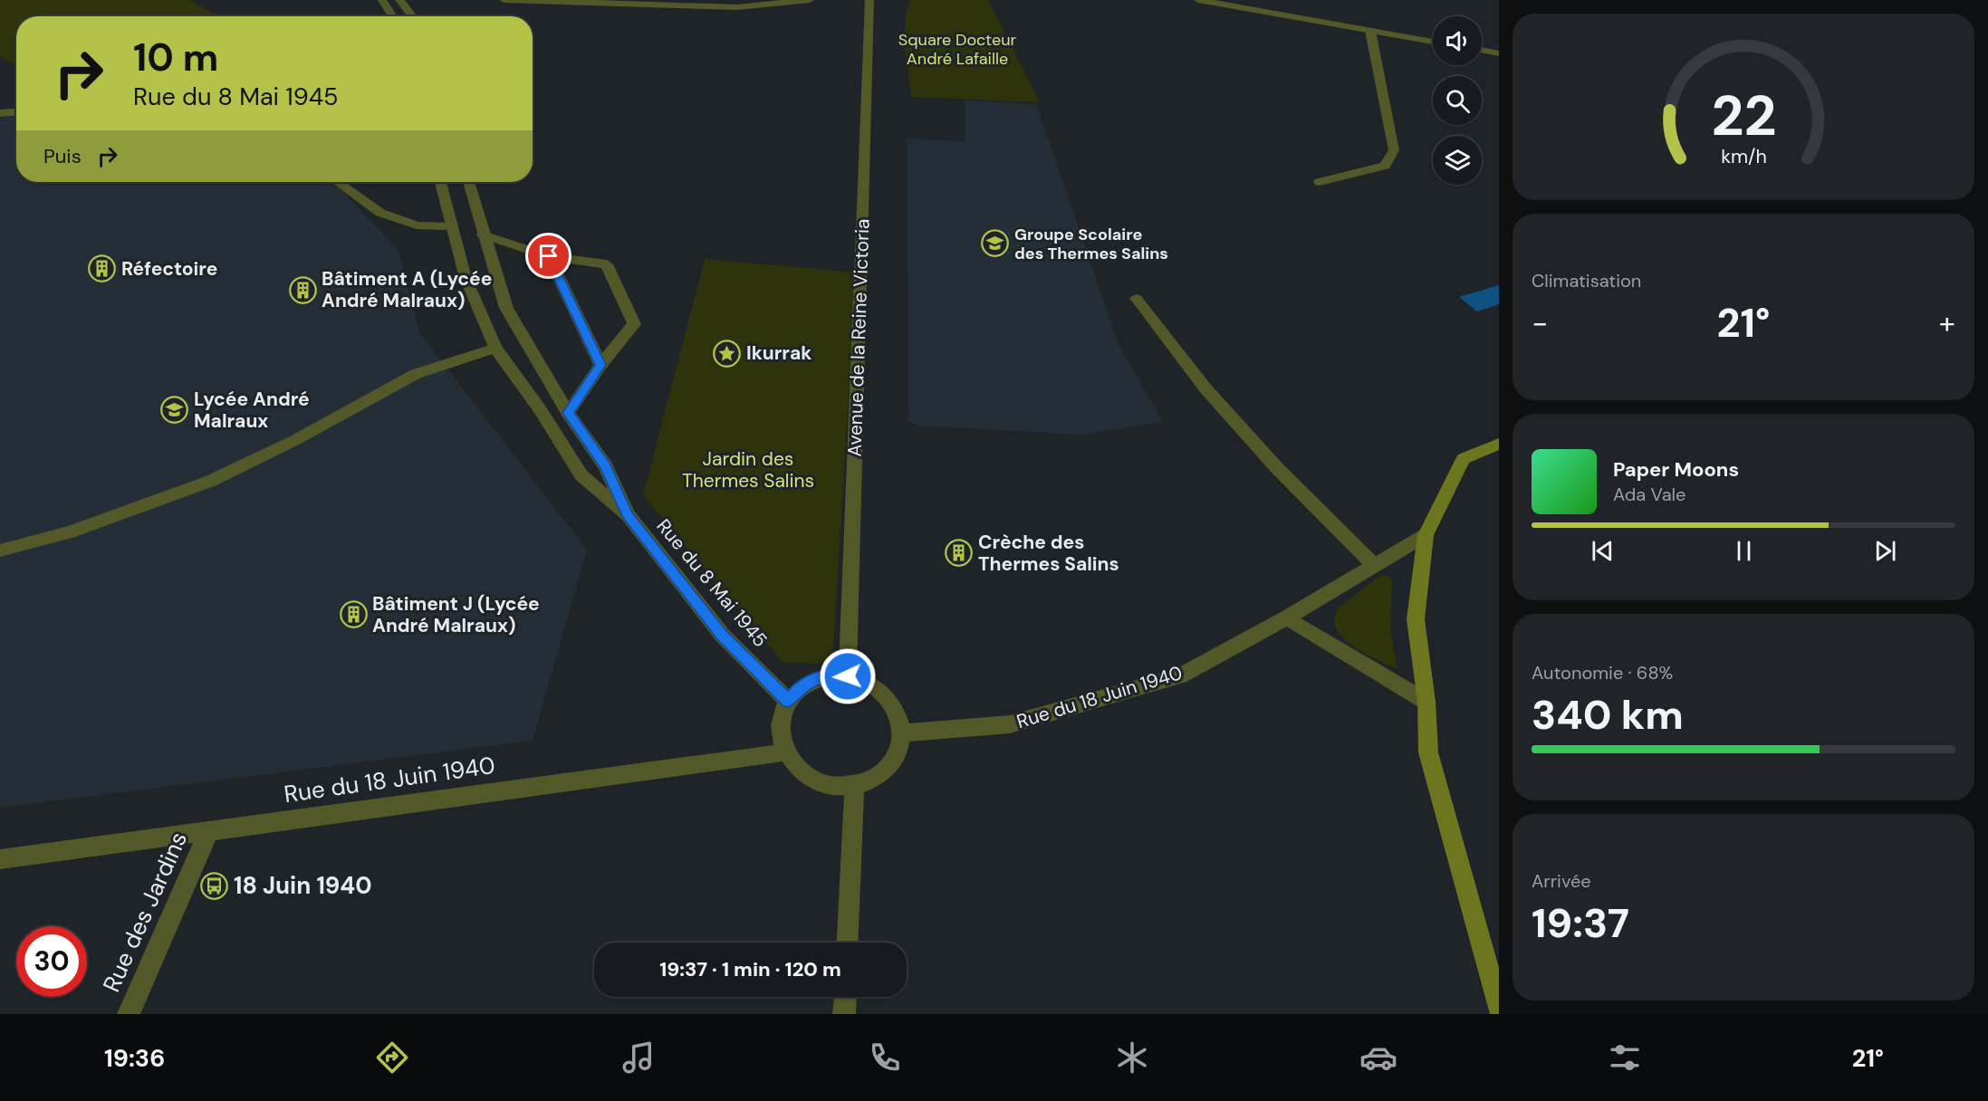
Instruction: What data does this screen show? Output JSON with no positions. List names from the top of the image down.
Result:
{
  "streets": {
    "street": [
      "Avenue de la Reine Victoria",
      "Rue du 8 Mai 1945",
      "Rue du 18 Juin 1940",
      "Rue des Jardins"
    ]
  },
  "crossings": [
    ["Avenue de la Reine Victoria", "Rue du 8 Mai 1945"],
    ["Avenue de la Reine Victoria", "Rue du 18 Juin 1940"],
    ["Rue du 8 Mai 1945", "Rue du 18 Juin 1940"],
    ["Rue du 18 Juin 1940", "Rue des Jardins"]
  ],
  "parks": ["Square Docteur André Lafaille", "Jardin des Thermes Salins"],
  "places": {
    "school or university": ["Groupe Scolaire des Thermes Salins", "Lycée André Malraux"],
    "building": [
      "Réfectoire",
      "Bâtiment A (Lycée André Malraux)",
      "Crèche des Thermes Salins",
      "Bâtiment J (Lycée André Malraux)"
    ],
    "place": ["Ikurrak"],
    "bus stop": ["18 Juin 1940"]
  },
  "page": {
    "turn": ["10 m", "Rue du 8 Mai 1945"],
    "then": "Puis",
    "tile": [
      "Climatisation",
      ["Autonomie · 68%", "340 km"],
      ["Arrivée", "19:37"]
    ],
    "heat": ["−", "21°", "+"],
    "song": ["Paper Moons", "Ada Vale"],
    "limit": "30",
    "trip": "19:37 · 1 min · 120 m",
    "tabs": ["19:36", "21°"],
    "gauge": ["22", "km/h"]
  }
}
